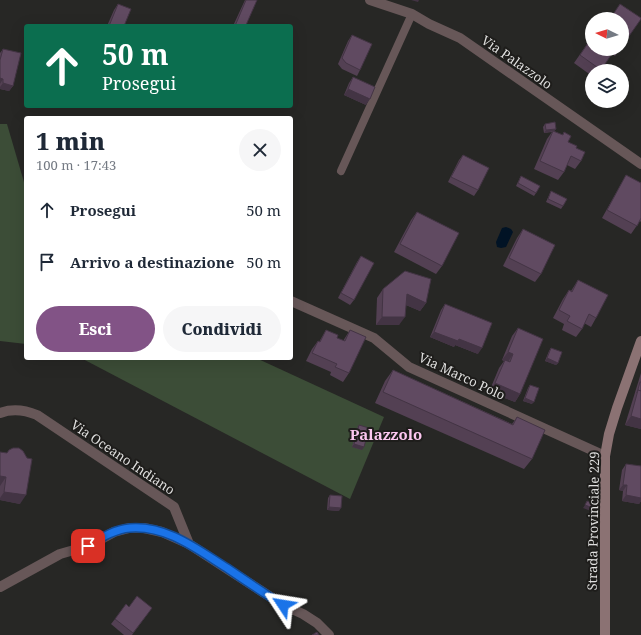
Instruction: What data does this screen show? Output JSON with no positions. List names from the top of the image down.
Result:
{
  "streets": {
    "street": [
      "Via Palazzolo",
      "Via Marco Polo",
      "Via Oceano Indiano",
      "Strada Provinciale 229"
    ]
  },
  "crossings": [
    ["Via Marco Polo", "Strada Provinciale 229"]
  ],
  "districts": ["Palazzolo"],
  "north": "left",
  "page": {
    "turn": ["50 m", "Prosegui"],
    "heading": ["1 min", "100 m · 17:43"],
    "list": [
      {
        "name": "Prosegui",
        "value": "50 m"
      },
      {
        "name": "Arrivo a destinazione",
        "value": "50 m"
      }
    ],
    "buttons": ["Esci", "Condividi"]
  }
}
